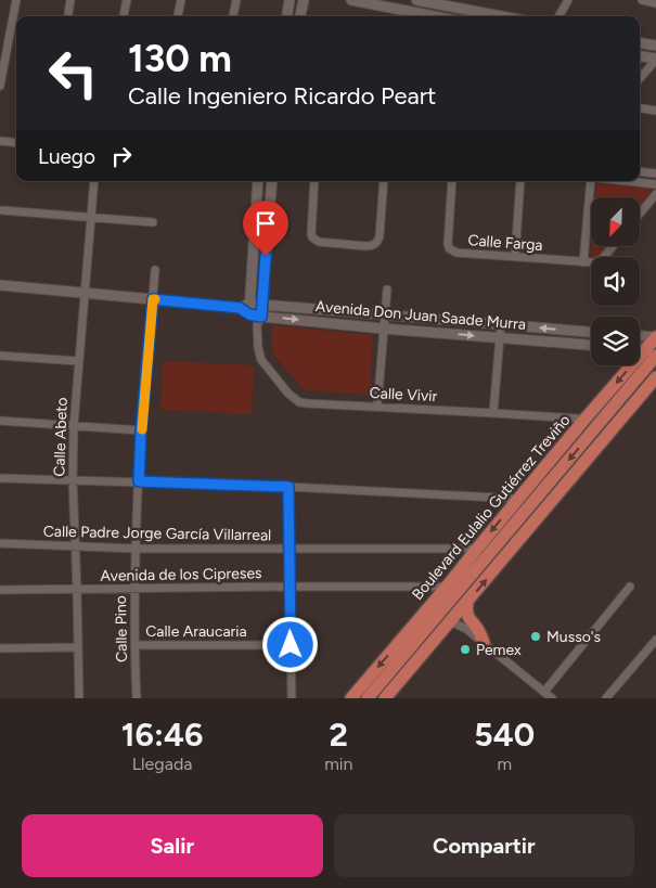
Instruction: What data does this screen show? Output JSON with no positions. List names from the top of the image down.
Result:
{
  "streets": {
    "main road": ["Boulevard Eulalio Gutiérrez Treviño"],
    "street": [
      "Calle Farga",
      "Avenida Don Juan Saade Murra",
      "Calle Vivir",
      "Calle Abeto",
      "Calle Padre Jorge García Villarreal",
      "Avenida de los Cipreses",
      "Calle Pino",
      "Calle Araucaria"
    ]
  },
  "crossings": [
    ["Avenida Don Juan Saade Murra", "Calle Vivir"],
    ["Avenida Don Juan Saade Murra", "Calle Abeto"],
    ["Avenida Don Juan Saade Murra", "Calle Pino"],
    ["Calle Vivir", "Boulevard Eulalio Gutiérrez Treviño"],
    ["Calle Abeto", "Calle Padre Jorge García Villarreal"],
    ["Calle Abeto", "Avenida de los Cipreses"],
    ["Boulevard Eulalio Gutiérrez Treviño", "Calle Padre Jorge García Villarreal"],
    ["Boulevard Eulalio Gutiérrez Treviño", "Avenida de los Cipreses"],
    ["Calle Padre Jorge García Villarreal", "Calle Pino"],
    ["Avenida de los Cipreses", "Calle Pino"],
    ["Calle Pino", "Calle Araucaria"]
  ],
  "places": ["Musso's", "Pemex"],
  "north": "bottom left",
  "page": {
    "turn": ["130 m", "Calle Ingeniero Ricardo Peart"],
    "then": "Luego",
    "eta": [
      "16:46",
      "Llegada",
      "2",
      "min",
      "540",
      "m"
    ],
    "buttons": ["Salir", "Compartir"]
  }
}
